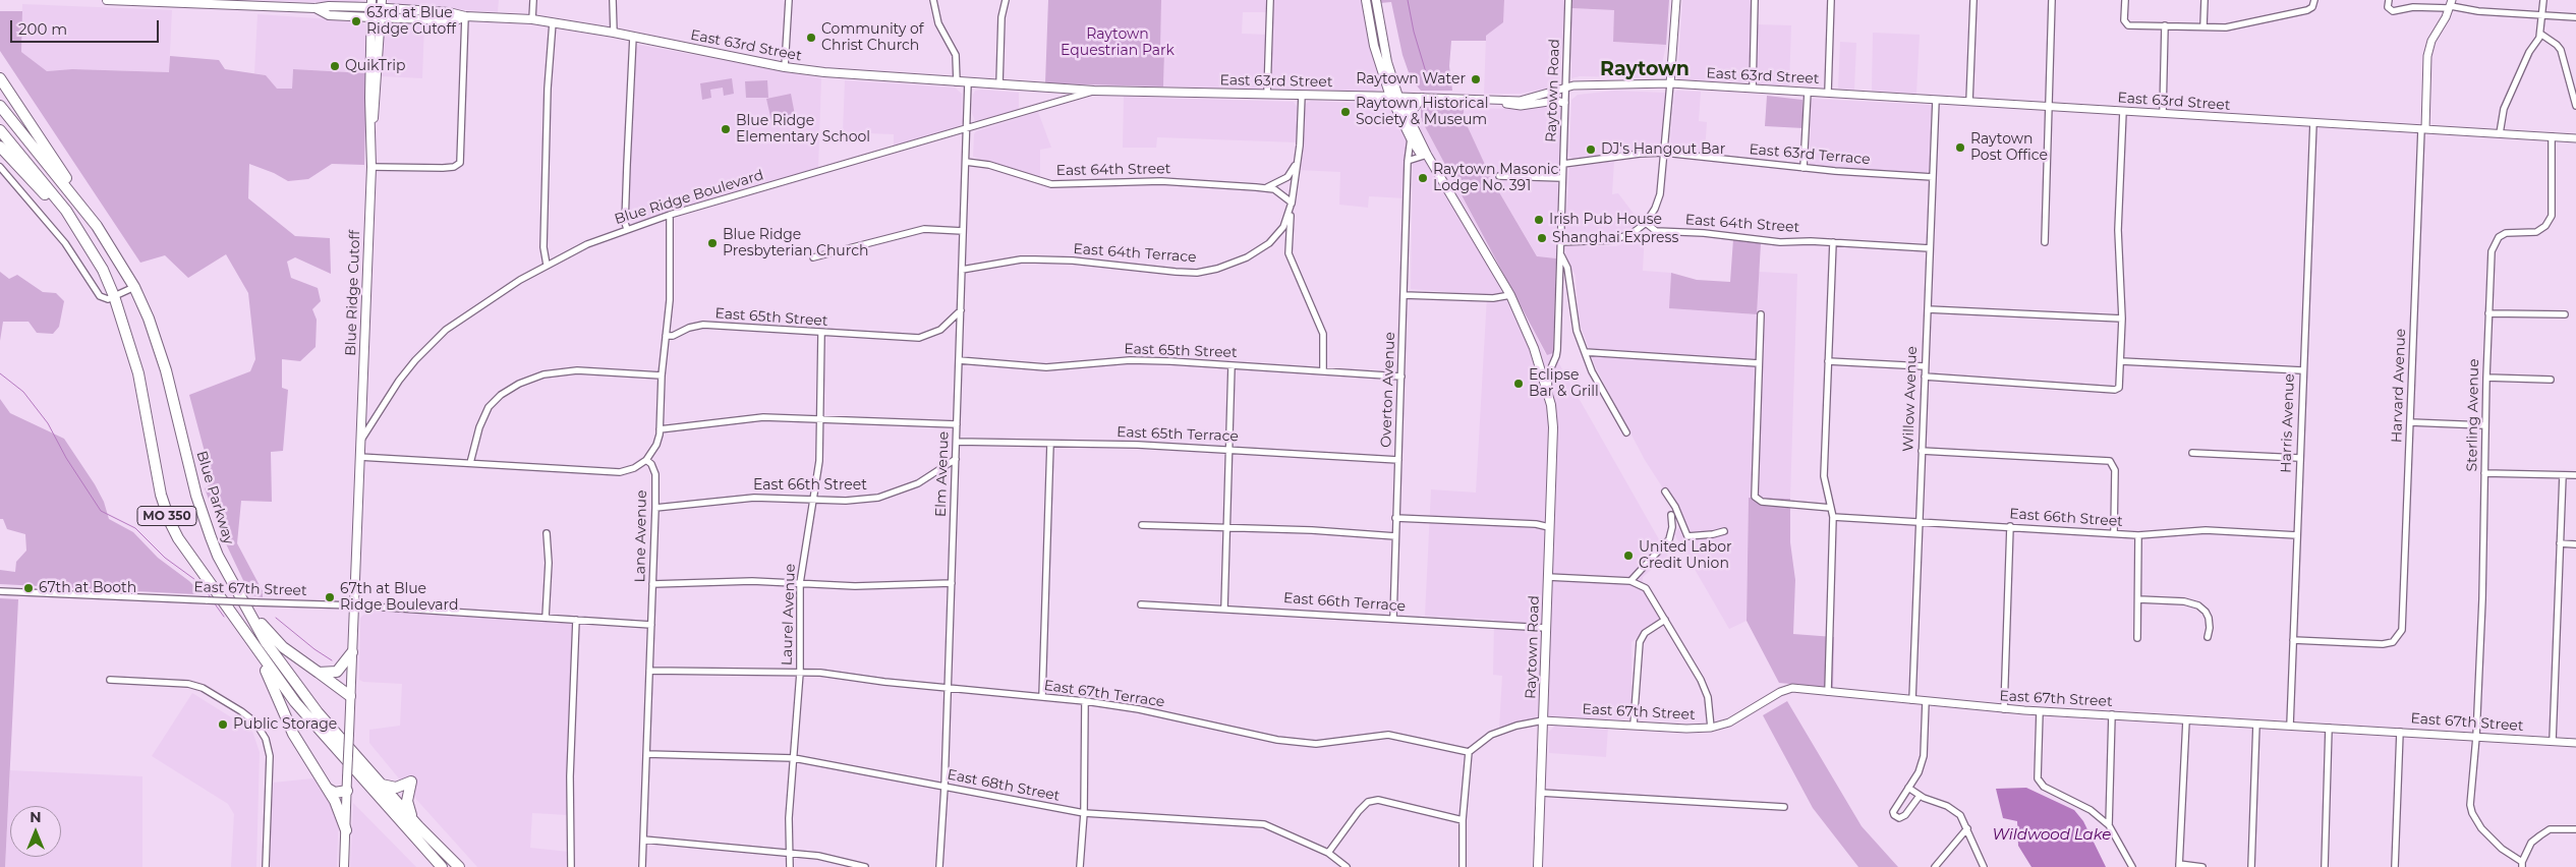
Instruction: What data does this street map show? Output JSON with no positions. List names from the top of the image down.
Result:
{
  "streets": {
    "highway": ["Blue Parkway", "MO 350"],
    "main road": ["East 63rd Street", "Raytown Road", "Blue Ridge Cutoff"],
    "street": [
      "East 63rd Terrace",
      "East 64th Street",
      "Blue Ridge Boulevard",
      "East 64th Terrace",
      "East 65th Street",
      "Harvard Avenue",
      "Overton Avenue",
      "Willow Avenue",
      "Sterling Avenue",
      "Harris Avenue",
      "East 65th Terrace",
      "Elm Avenue",
      "East 66th Street",
      "Lane Avenue",
      "East 67th Street",
      "East 66th Terrace",
      "Laurel Avenue",
      "East 67th Terrace",
      "East 68th Street"
    ]
  },
  "crossings": [
    ["East 63rd Street", "Raytown Road"],
    ["East 63rd Street", "Blue Ridge Boulevard"],
    ["East 63rd Street", "Blue Ridge Cutoff"],
    ["East 63rd Street", "Harvard Avenue"],
    ["East 63rd Street", "Willow Avenue"],
    ["East 63rd Street", "Sterling Avenue"],
    ["East 63rd Street", "Harris Avenue"],
    ["East 63rd Street", "Elm Avenue"],
    ["Raytown Road", "East 63rd Terrace"],
    ["Raytown Road", "East 67th Street"],
    ["Raytown Road", "East 66th Terrace"],
    ["East 63rd Terrace", "Willow Avenue"],
    ["East 64th Street", "East 64th Terrace"],
    ["East 64th Street", "Willow Avenue"],
    ["East 64th Street", "Elm Avenue"],
    ["Blue Ridge Boulevard", "Blue Ridge Cutoff"],
    ["Blue Ridge Boulevard", "Elm Avenue"],
    ["East 64th Terrace", "Elm Avenue"],
    ["East 65th Street", "Overton Avenue"],
    ["East 65th Street", "Elm Avenue"],
    ["East 65th Street", "Laurel Avenue"],
    ["Harvard Avenue", "Harris Avenue"],
    ["Overton Avenue", "East 65th Terrace"],
    ["Overton Avenue", "East 66th Terrace"],
    ["Willow Avenue", "East 66th Street"],
    ["Willow Avenue", "East 67th Street"],
    ["Sterling Avenue", "East 67th Street"],
    ["Harris Avenue", "East 66th Street"],
    ["Harris Avenue", "East 67th Street"],
    ["East 65th Terrace", "Elm Avenue"],
    ["Elm Avenue", "East 66th Street"],
    ["Elm Avenue", "East 67th Terrace"],
    ["Elm Avenue", "East 68th Street"],
    ["East 66th Street", "Lane Avenue"],
    ["East 66th Street", "Laurel Avenue"],
    ["Lane Avenue", "East 67th Street"],
    ["Lane Avenue", "East 67th Terrace"],
    ["Lane Avenue", "East 68th Street"],
    ["Laurel Avenue", "East 67th Terrace"],
    ["Laurel Avenue", "East 68th Street"]
  ],
  "districts": ["Raytown"],
  "water": ["Wildwood Lake"],
  "parks": ["Raytown Equestrian Park"],
  "places": [
    "63rd at Blue Ridge Cutoff",
    "Community of Christ Church",
    "QuikTrip",
    "Raytown Water",
    "Raytown Historical Society & Museum",
    "Blue Ridge Elementary School",
    "Raytown Post Office",
    "DJ's Hangout Bar",
    "Raytown Masonic Lodge No. 391",
    "Irish Pub House",
    "Shanghai Express",
    "Blue Ridge Presbyterian Church",
    "Eclipse Bar & Grill",
    "United Labor Credit Union",
    "67th at Booth",
    "67th at Blue Ridge Boulevard",
    "Public Storage"
  ],
  "scale_bar": "200 m",
  "north": "top"
}
